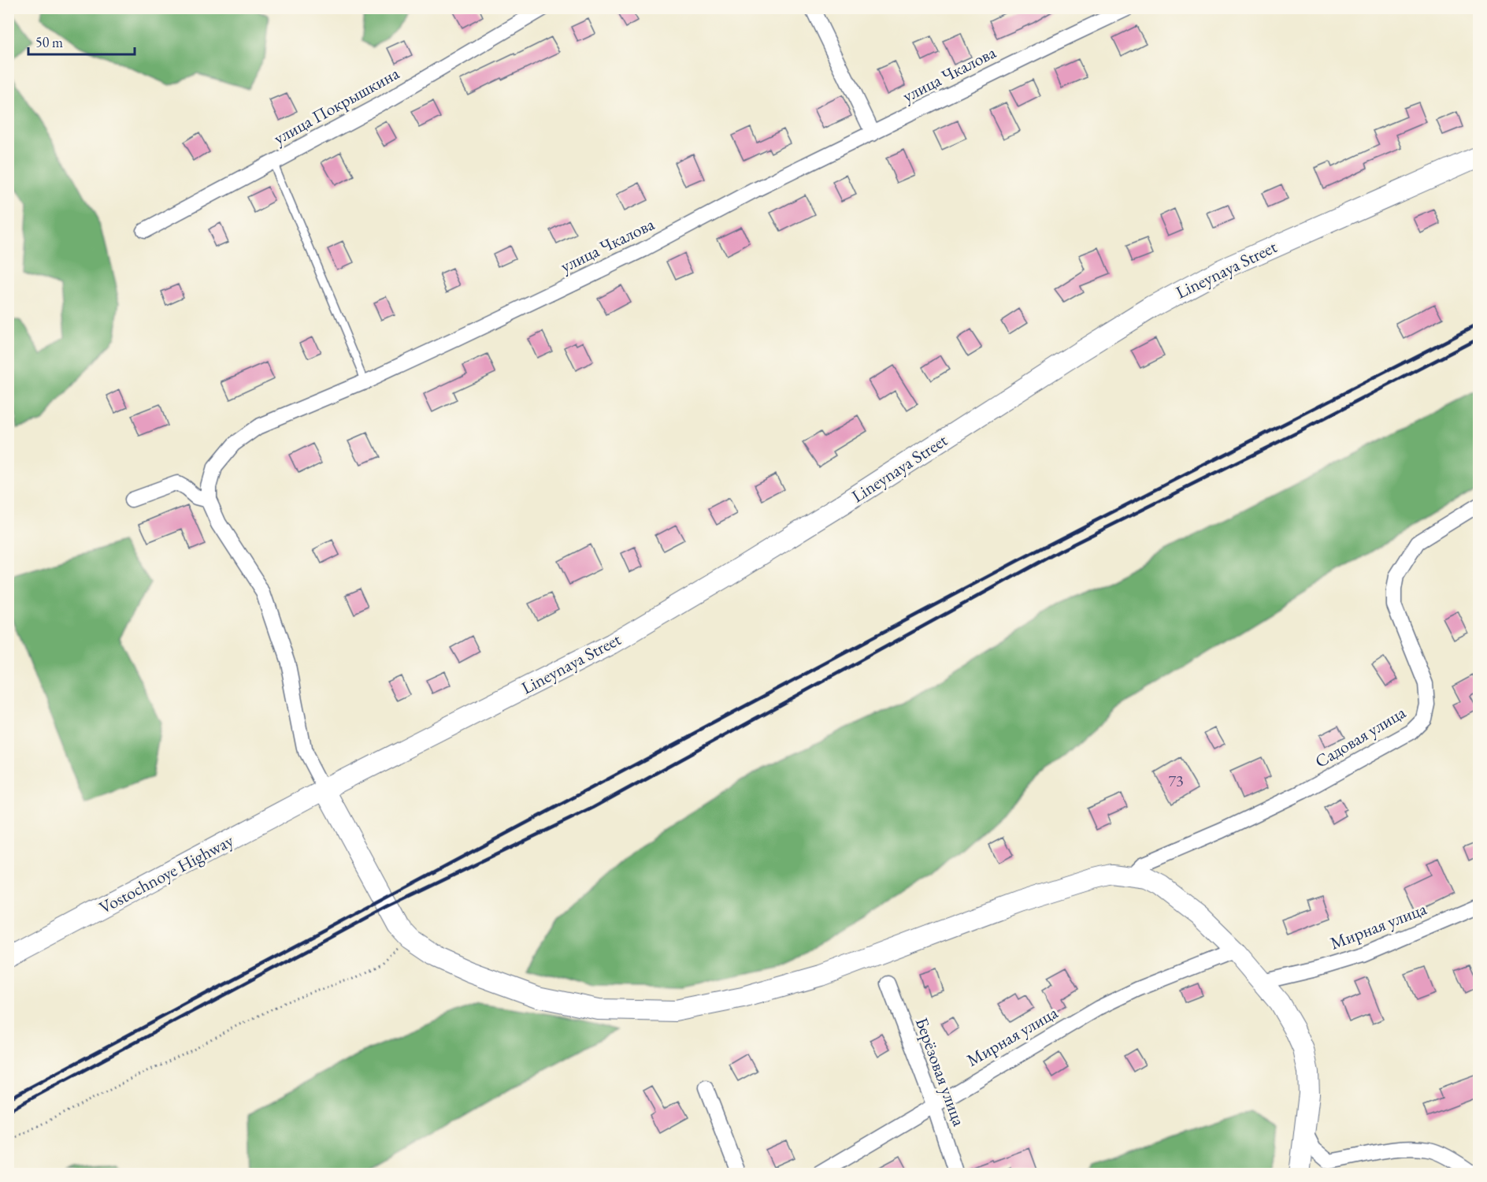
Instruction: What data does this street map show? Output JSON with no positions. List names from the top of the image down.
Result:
{
  "streets": {
    "main road": ["Lineynaya Street", "Vostochnoye Highway"],
    "street": [
      "улица Чкалова",
      "улица Покрышкина",
      "Садовая улица",
      "Мирная улица",
      "Берёзовая улица"
    ]
  },
  "crossings": [
    ["Lineynaya Street", "Vostochnoye Highway"],
    ["Мирная улица", "Берёзовая улица"]
  ],
  "house_numbers": ["73"],
  "scale_bar": "50 m"
}
